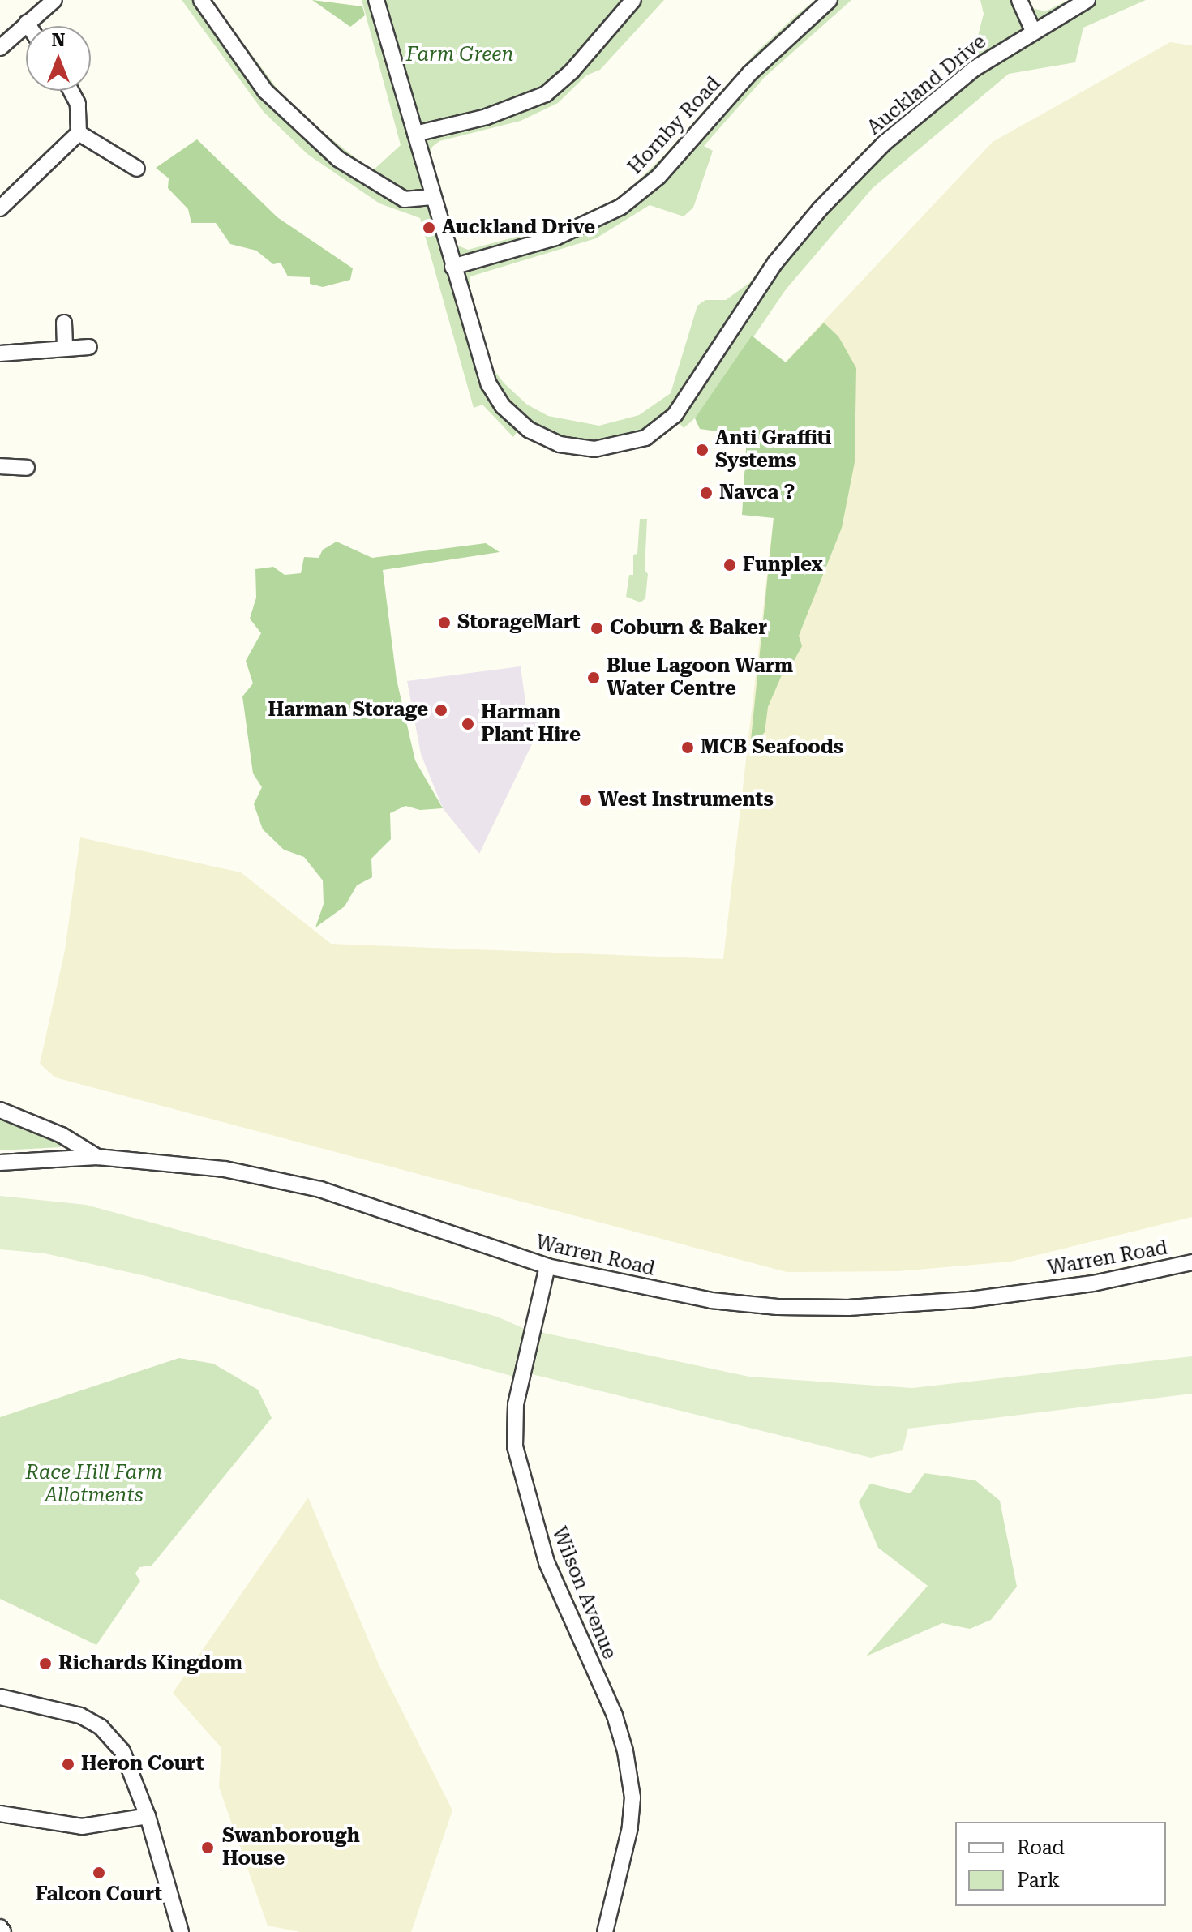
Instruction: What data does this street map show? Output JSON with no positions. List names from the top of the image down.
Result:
{
  "streets": {
    "street": [
      "Auckland Drive",
      "Hornby Road",
      "Warren Road",
      "Wilson Avenue"
    ]
  },
  "crossings": [
    ["Auckland Drive", "Hornby Road"],
    ["Warren Road", "Wilson Avenue"]
  ],
  "parks": ["Farm Green", "Race Hill Farm Allotments"],
  "places": [
    "Auckland Drive",
    "Anti Graffiti Systems",
    "Navca ?",
    "Funplex",
    "StorageMart",
    "Coburn & Baker",
    "Blue Lagoon Warm Water Centre",
    "Harman Storage",
    "Harman Plant Hire",
    "MCB Seafoods",
    "West Instruments",
    "Richards Kingdom",
    "Heron Court",
    "Swanborough House",
    "Falcon Court"
  ],
  "legend": ["Road", "Park"],
  "north": "top"
}
